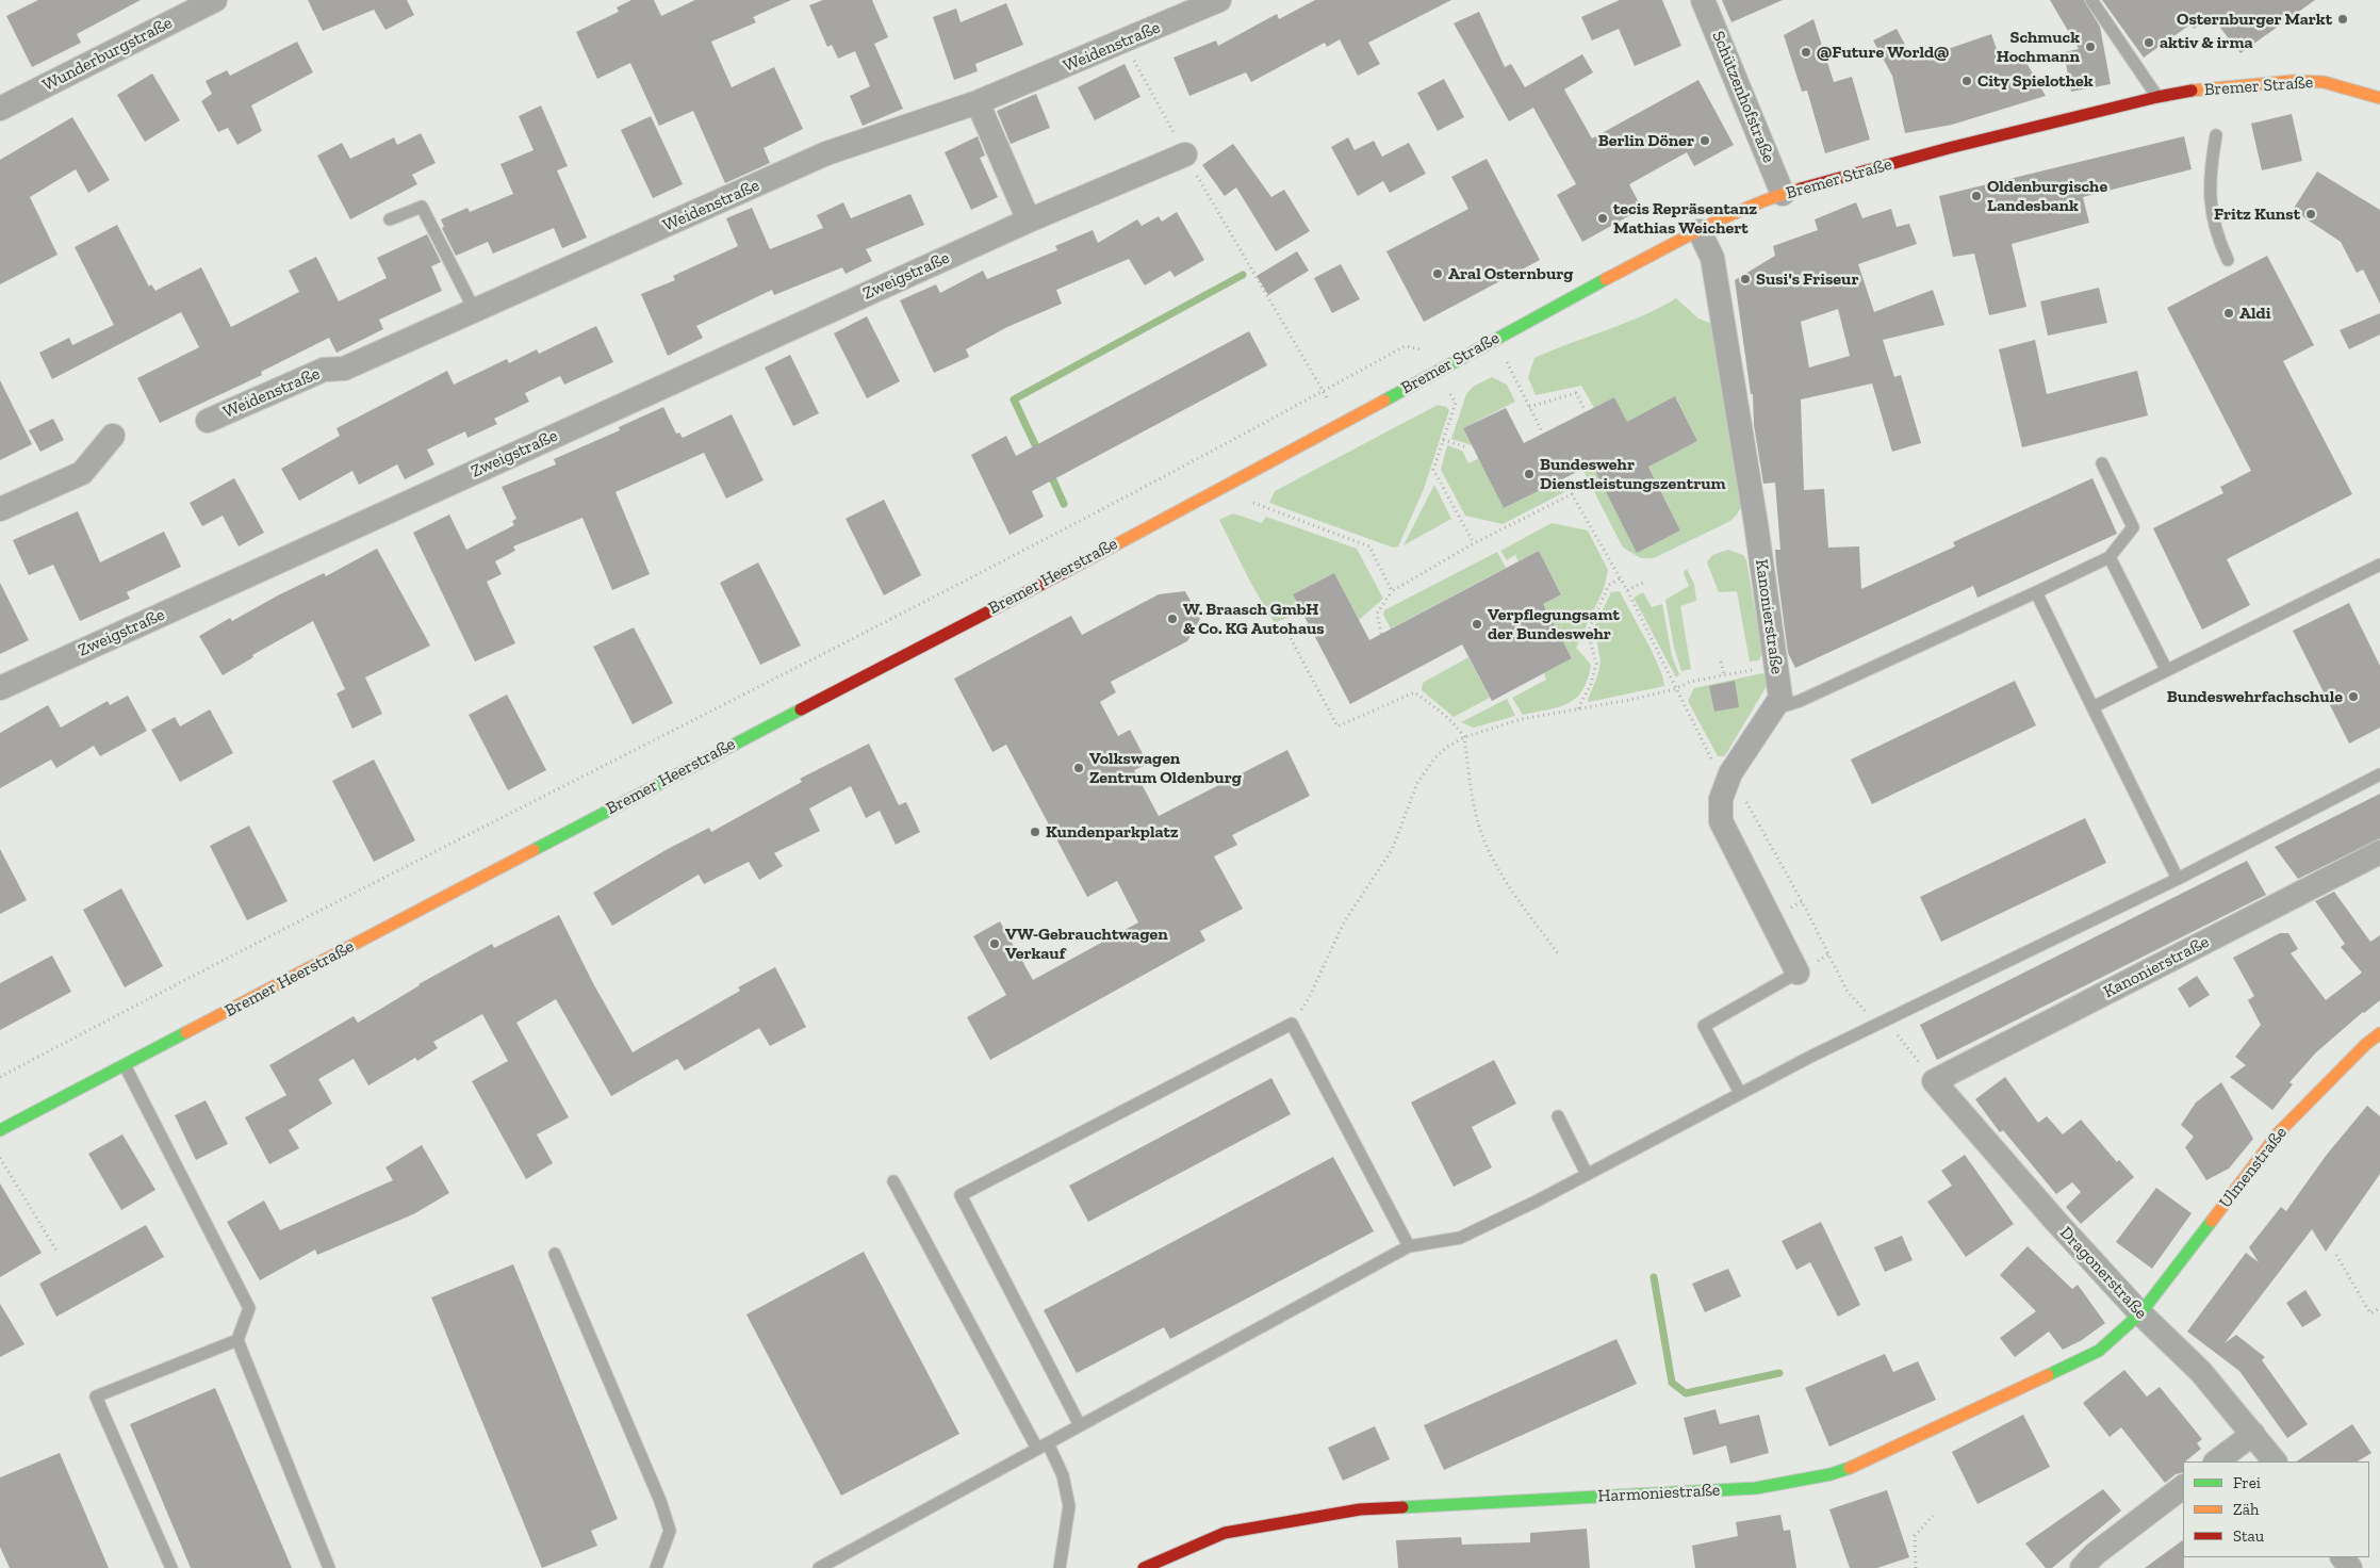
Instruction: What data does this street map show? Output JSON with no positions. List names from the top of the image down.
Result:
{
  "streets": {
    "street": [
      "Weidenstraße",
      "Wunderburgstraße",
      "Bremer Straße",
      "Schützenhofstraße",
      "Zweigstraße",
      "Bremer Heerstraße",
      "Kanonierstraße",
      "Ulmenstraße",
      "Dragonerstraße",
      "Harmoniestraße"
    ]
  },
  "crossings": [
    ["Bremer Straße", "Schützenhofstraße"],
    ["Bremer Straße", "Bremer Heerstraße"],
    ["Bremer Straße", "Kanonierstraße"],
    ["Kanonierstraße", "Dragonerstraße"],
    ["Ulmenstraße", "Dragonerstraße"],
    ["Ulmenstraße", "Harmoniestraße"],
    ["Dragonerstraße", "Harmoniestraße"]
  ],
  "places": [
    "Osternburger Markt",
    "aktiv & irma",
    "Schmuck Hochmann",
    "@Future World@",
    "City Spielothek",
    "Berlin Döner",
    "Oldenburgische Landesbank",
    "Fritz Kunst",
    "tecis Repräsentanz Mathias Weichert",
    "Aral Osternburg",
    "Susi's Friseur",
    "Aldi",
    "Bundeswehr Dienstleistungszentrum",
    "W. Braasch GmbH & Co. KG Autohaus",
    "Verpflegungsamt der Bundeswehr",
    "Bundeswehrfachschule",
    "Volkswagen Zentrum Oldenburg",
    "Kundenparkplatz",
    "VW-Gebrauchtwagen Verkauf"
  ],
  "legend": ["Frei", "Zäh", "Stau"]
}
